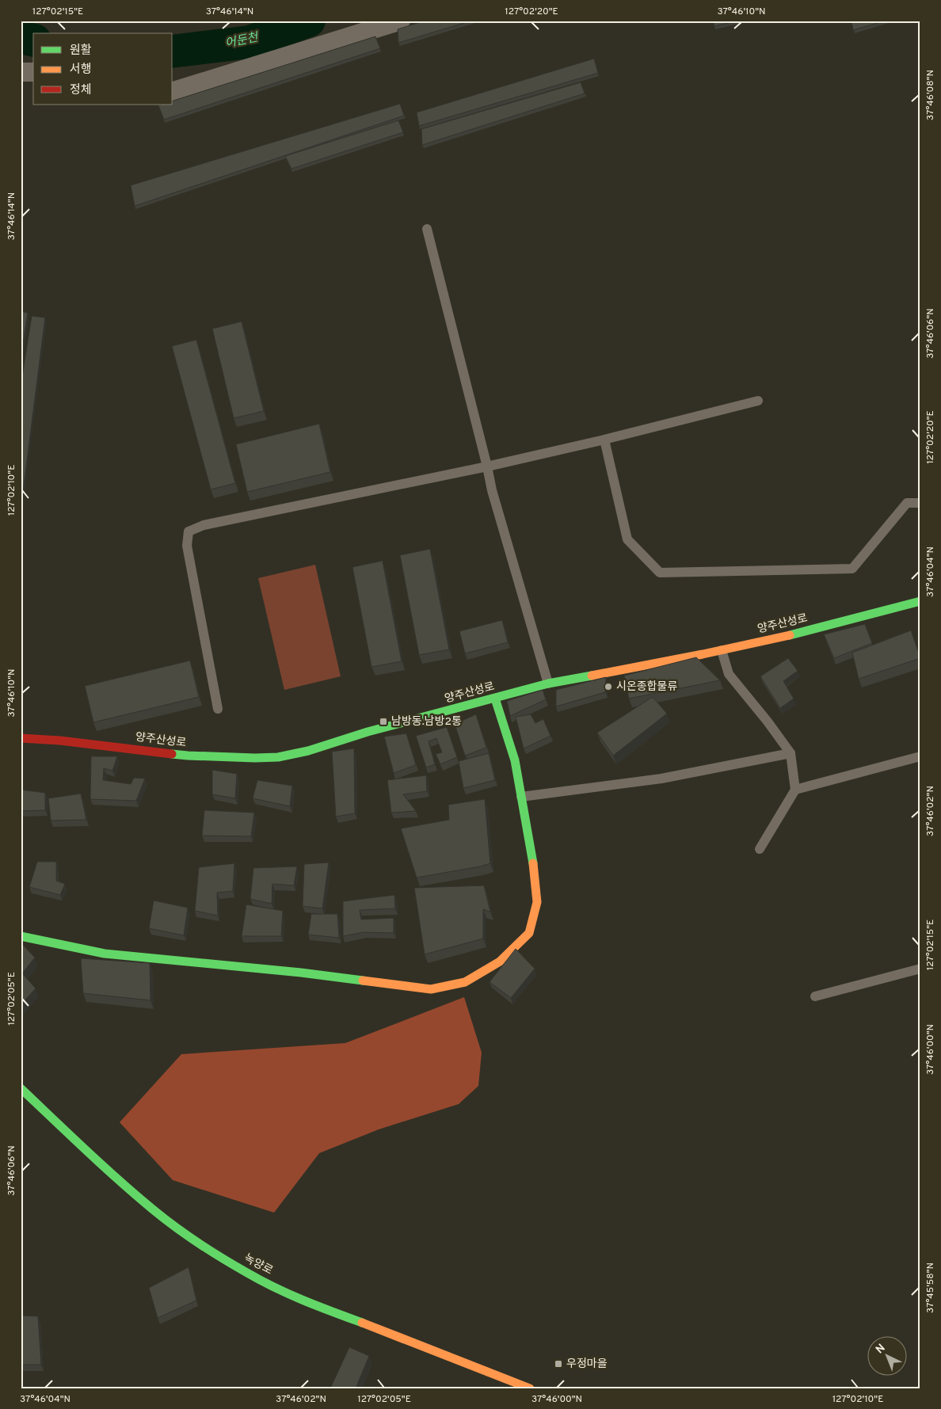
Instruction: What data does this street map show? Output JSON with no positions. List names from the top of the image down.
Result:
{
  "streets": {
    "street": ["양주산성로", "녹양로"]
  },
  "water": ["어둔천"],
  "places": {
    "other": ["시온종합물류"],
    "transit": ["남방동.남방2통", "우정마을"]
  },
  "legend": ["원활", "서행", "정체"],
  "north": "top left",
  "coordinates": [
    "127°02'15\"E",
    "37°46'14\"N",
    "127°02'20\"E",
    "37°46'10\"N",
    "37°46'08\"N",
    "37°46'06\"N",
    "127°02'10\"E",
    "37°46'04\"N",
    "37°46'02\"N",
    "127°02'05\"E",
    "37°46'00\"N",
    "37°45'58\"N"
  ]
}
